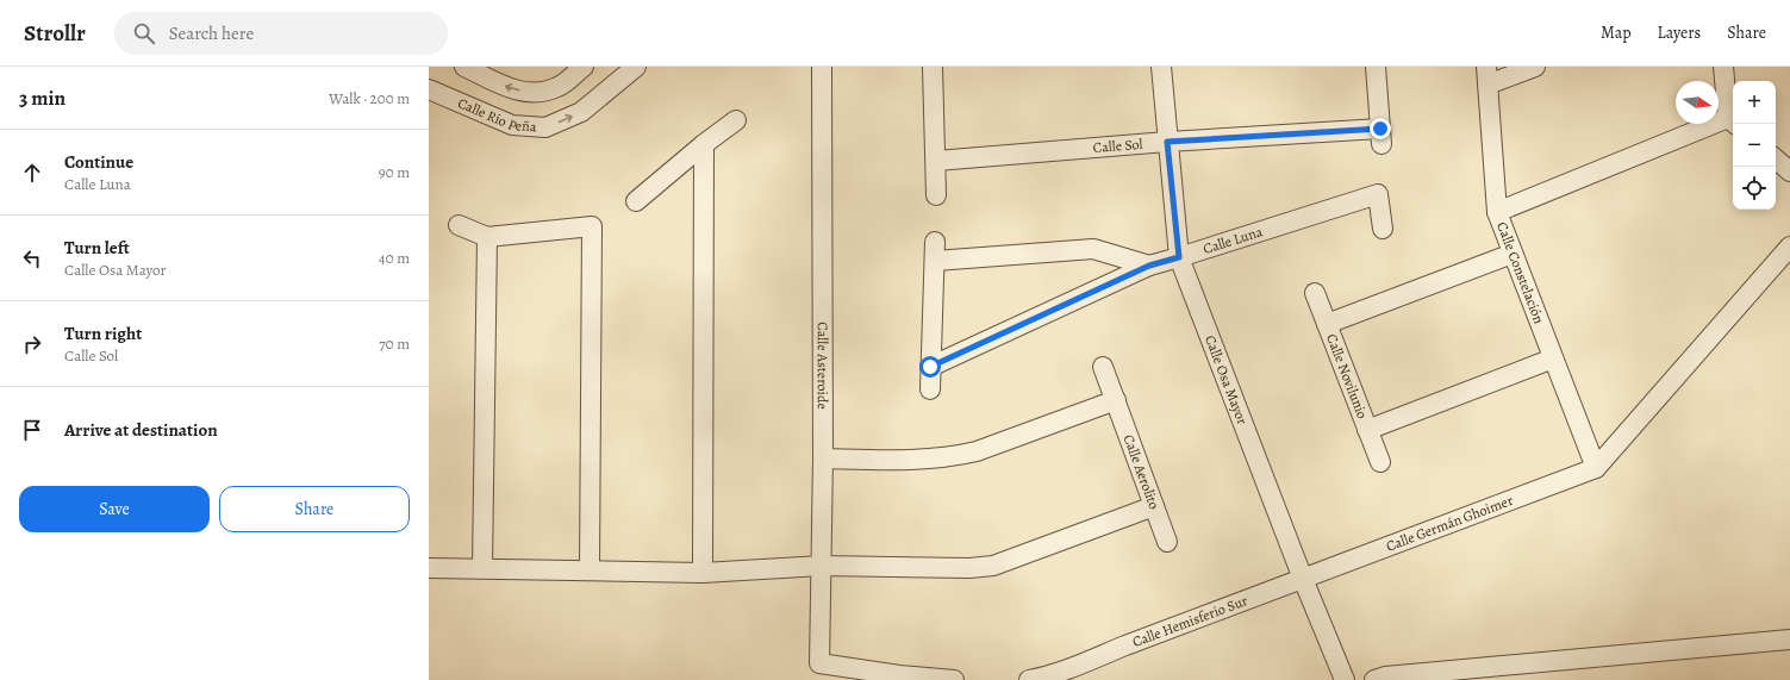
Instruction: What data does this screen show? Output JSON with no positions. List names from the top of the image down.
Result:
{
  "streets": {
    "street": [
      "Calle Río Peña",
      "Calle Sol",
      "Calle Luna",
      "Calle Constelación",
      "Calle Asteroide",
      "Calle Novilunio",
      "Calle Osa Mayor",
      "Calle Aerolito",
      "Calle Germán Ghoimer",
      "Calle Hemisferio Sur"
    ]
  },
  "crossings": [
    ["Calle Sol", "Calle Osa Mayor"],
    ["Calle Luna", "Calle Osa Mayor"],
    ["Calle Constelación", "Calle Novilunio"],
    ["Calle Constelación", "Calle Germán Ghoimer"],
    ["Calle Asteroide", "Calle Aerolito"],
    ["Calle Osa Mayor", "Calle Germán Ghoimer"],
    ["Calle Osa Mayor", "Calle Hemisferio Sur"],
    ["Calle Germán Ghoimer", "Calle Hemisferio Sur"]
  ],
  "north": "right",
  "page": {
    "header": "Strollr",
    "search": "Search here",
    "nav": ["Map", "Layers", "Share"],
    "heading": ["3 min", "Walk · 200 m"],
    "map_buttons": ["+", "−"],
    "list": [
      ["Continue", "Calle Luna", "90 m"],
      ["Turn left", "Calle Osa Mayor", "40 m"],
      ["Turn right", "Calle Sol", "70 m"],
      "Arrive at destination"
    ],
    "buttons": ["Save", "Share"]
  }
}
